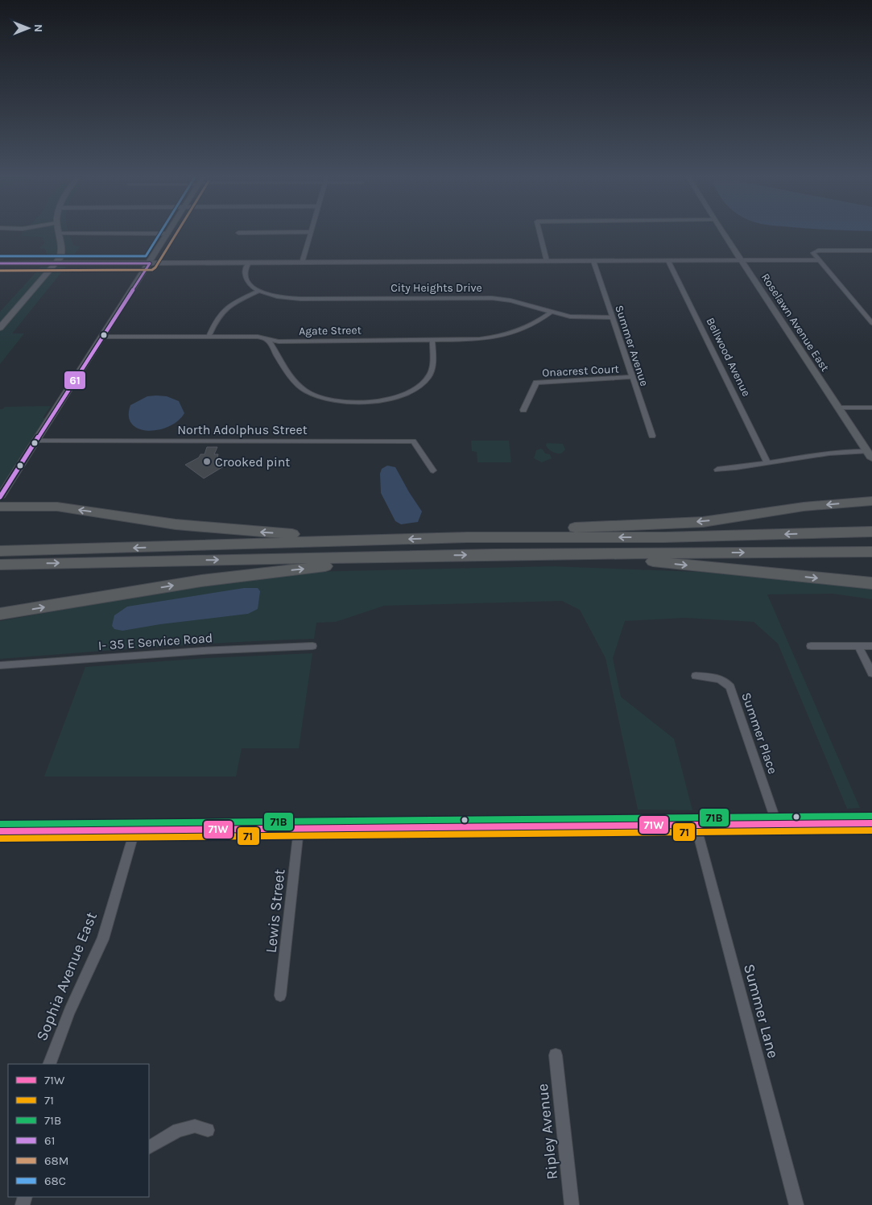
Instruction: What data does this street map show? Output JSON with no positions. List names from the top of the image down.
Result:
{
  "streets": {
    "street": [
      "City Heights Drive",
      "Roselawn Avenue East",
      "Agate Street",
      "Summer Avenue",
      "Bellwood Avenue",
      "Onacrest Court",
      "North Adolphus Street",
      "I- 35 E Service Road",
      "Summer Place",
      "Lewis Street",
      "Sophia Avenue East",
      "Summer Lane",
      "Ripley Avenue"
    ]
  },
  "crossings": [
    ["City Heights Drive", "Agate Street"],
    ["City Heights Drive", "Summer Avenue"],
    ["Summer Avenue", "Onacrest Court"]
  ],
  "places": ["Crooked pint"],
  "lines": [
    "transit line 68M",
    "transit line 68C",
    "transit line 61",
    "transit line 71B",
    "transit line 71W",
    "transit line 71"
  ],
  "legend": [
    "71W",
    "71",
    "71B",
    "61",
    "68M",
    "68C"
  ],
  "north": "right"
}
